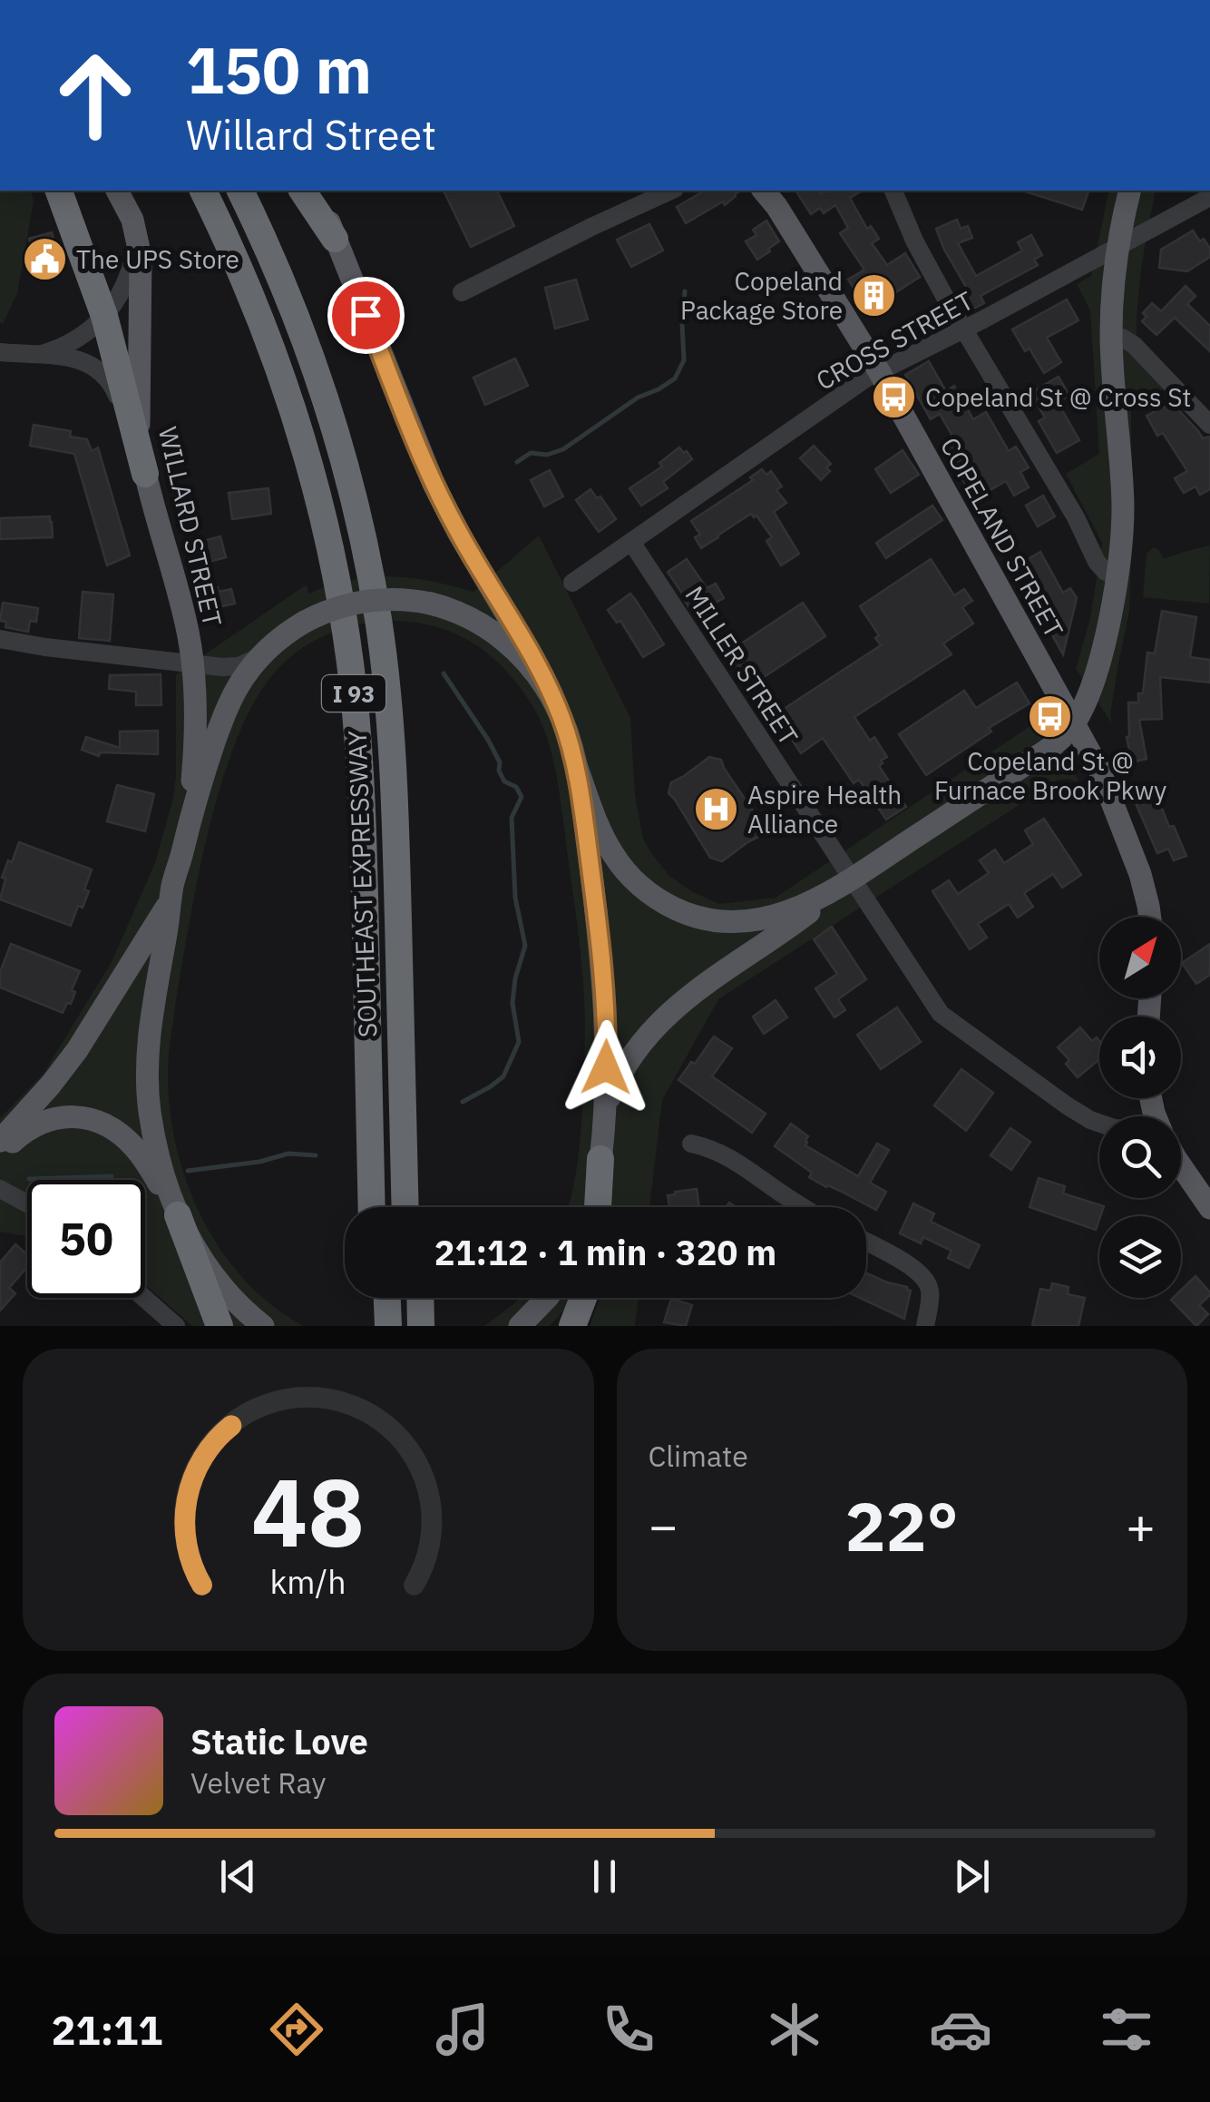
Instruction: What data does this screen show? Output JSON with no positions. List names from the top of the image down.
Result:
{
  "streets": {
    "highway": ["I 93", "SOUTHEAST EXPRESSWAY"],
    "main road": ["WILLARD STREET", "COPELAND STREET"],
    "street": ["CROSS STREET", "MILLER STREET"]
  },
  "crossings": [
    ["CROSS STREET", "COPELAND STREET"],
    ["CROSS STREET", "MILLER STREET"]
  ],
  "places": {
    "public building": ["The UPS Store"],
    "building": ["Copeland Package Store"],
    "bus stop": ["Copeland St @ Cross St", "Copeland St @ Furnace Brook Pkwy"],
    "hospital": ["Aspire Health Alliance"]
  },
  "north": "top right",
  "page": {
    "turn": ["150 m", "Willard Street"],
    "limit": "50",
    "trip": "21:12 · 1 min · 320 m",
    "tile": "Climate",
    "heat": ["−", "22°", "+"],
    "song": ["Static Love", "Velvet Ray"],
    "tabs": "21:11",
    "gauge": ["48", "km/h"]
  }
}
